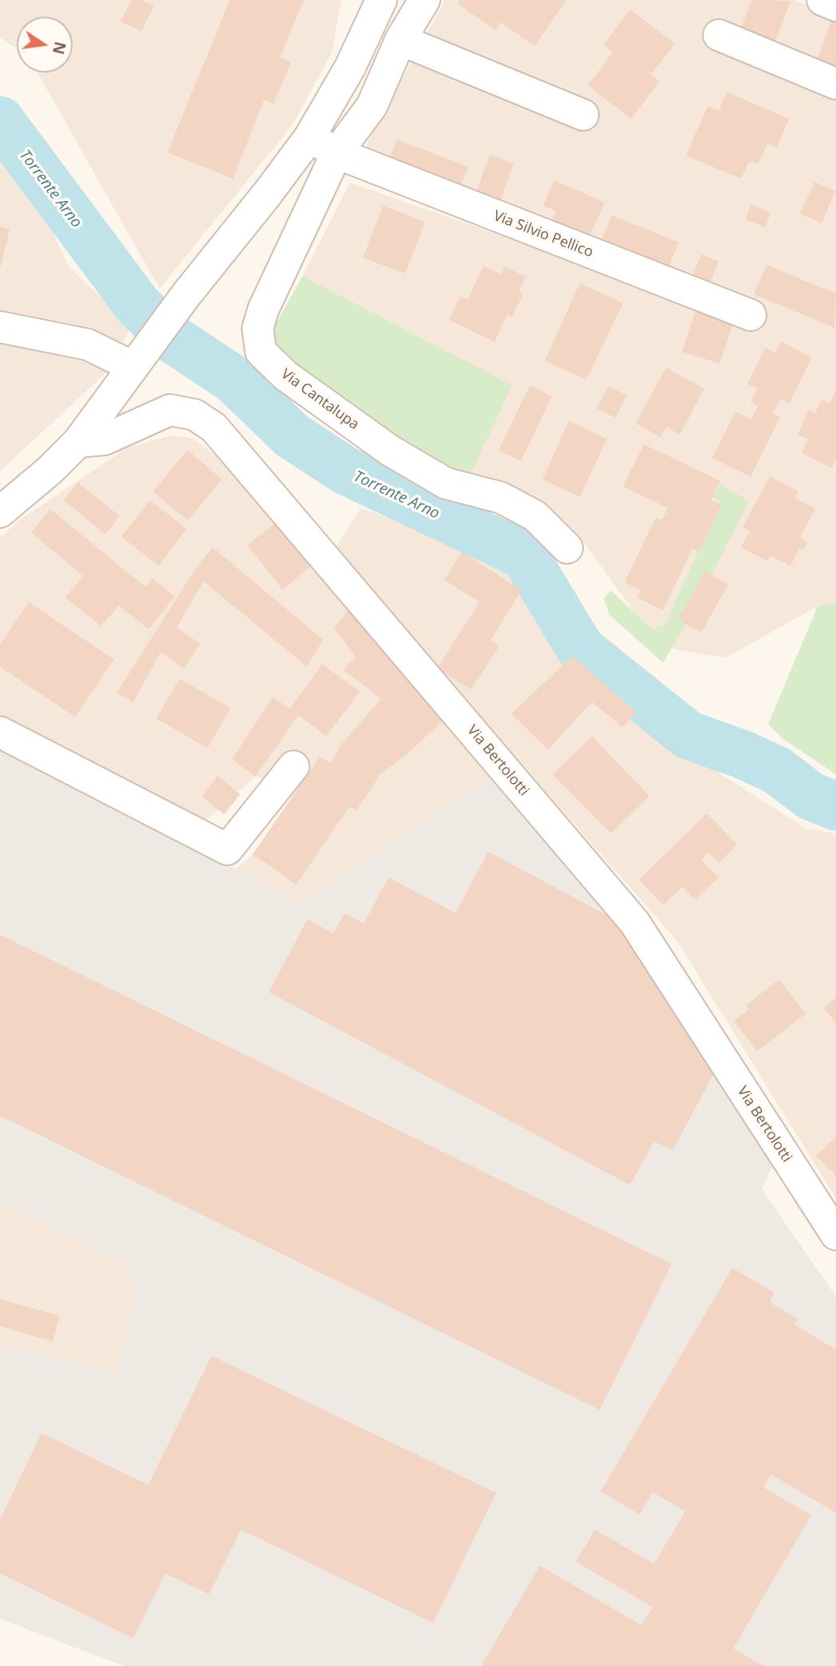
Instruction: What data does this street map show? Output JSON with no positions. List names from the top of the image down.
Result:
{
  "streets": {
    "street": ["Via Silvio Pellico", "Via Cantalupa", "Via Bertolotti"]
  },
  "crossings": [
    ["Via Silvio Pellico", "Via Cantalupa"]
  ],
  "water": ["Torrente Arno"],
  "north": "right"
}
